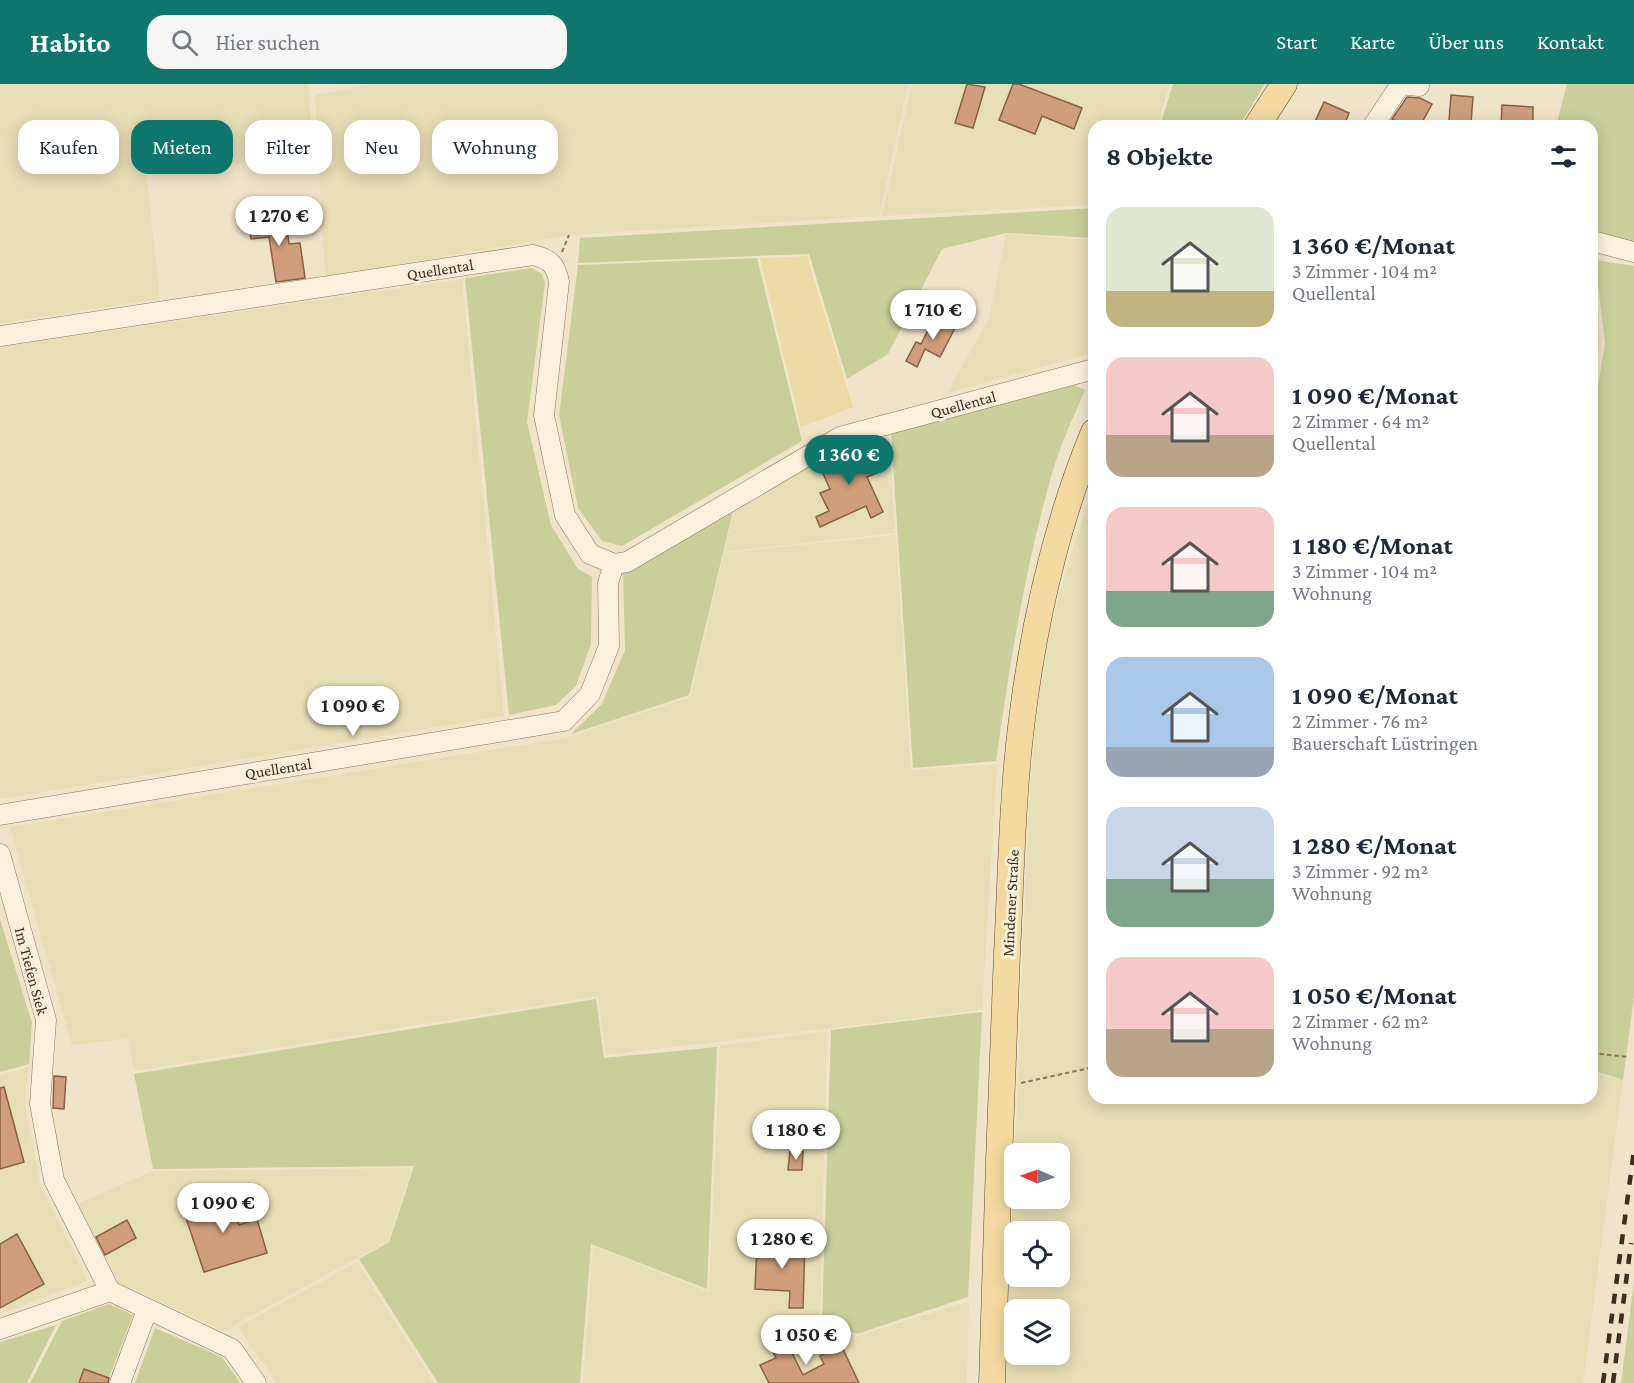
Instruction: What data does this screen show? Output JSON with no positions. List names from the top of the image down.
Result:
{
  "streets": {
    "main road": ["Mindener Straße"],
    "street": ["Quellental", "Im Tiefen Siek"]
  },
  "north": "left",
  "page": {
    "header": "Habito",
    "search": "Hier suchen",
    "nav": [
      "Start",
      "Karte",
      "Über uns",
      "Kontakt"
    ],
    "chip": [
      "Kaufen",
      "Mieten",
      "Filter",
      "Neu",
      "Wohnung"
    ],
    "heading": "8 Objekte",
    "list": [
      {
        "name": "1 360 €/Monat",
        "note": "3 Zimmer · 104 m² · Quellental"
      },
      {
        "name": "1 090 €/Monat",
        "note": "2 Zimmer · 64 m² · Quellental"
      },
      {
        "name": "1 180 €/Monat",
        "note": "3 Zimmer · 104 m² · Wohnung"
      },
      {
        "name": "1 090 €/Monat",
        "note": "2 Zimmer · 76 m² · Bauerschaft Lüstringen"
      },
      {
        "name": "1 280 €/Monat",
        "note": "3 Zimmer · 92 m² · Wohnung"
      },
      {
        "name": "1 050 €/Monat",
        "note": "2 Zimmer · 62 m² · Wohnung"
      }
    ],
    "price": [
      "1 270 €",
      "1 710 €",
      "1 360 €",
      "1 090 €",
      "1 180 €",
      "1 090 €",
      "1 280 €",
      "1 050 €"
    ]
  }
}
